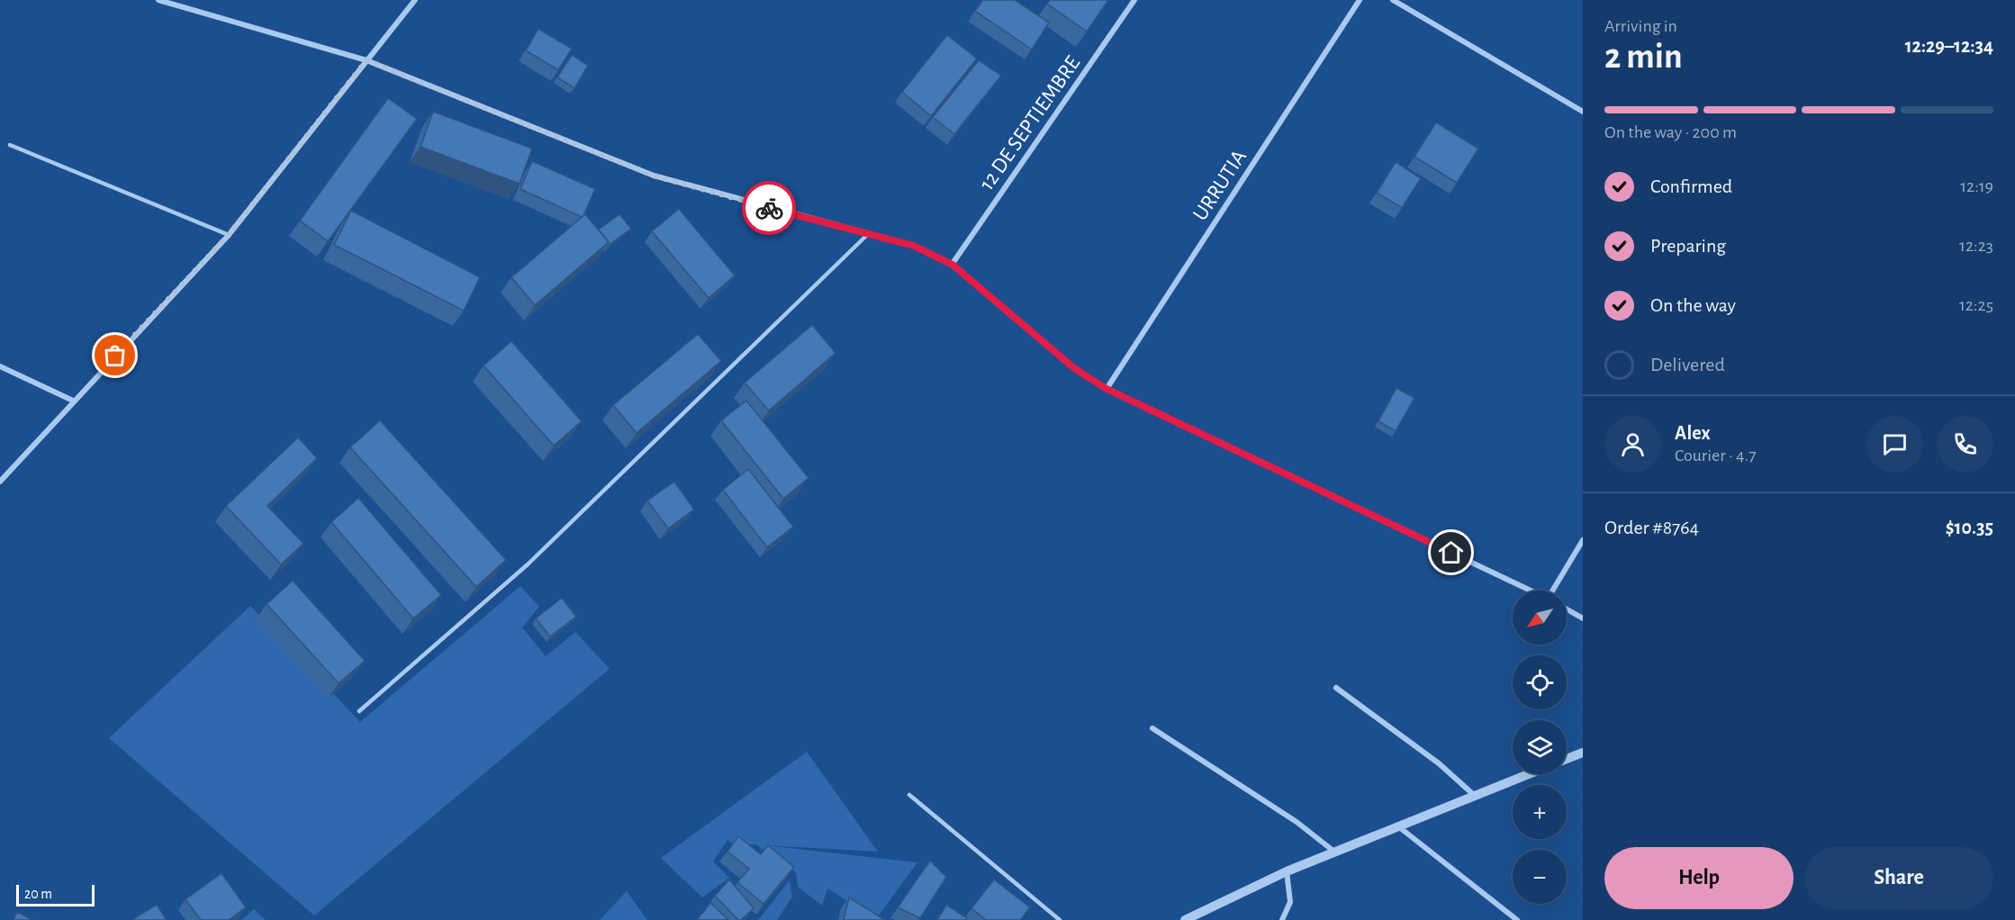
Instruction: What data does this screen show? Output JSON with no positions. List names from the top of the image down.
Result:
{
  "streets": {
    "street": ["12 DE SEPTIEMBRE", "URRUTIA"]
  },
  "scale_bar": "20 m",
  "north": "bottom left",
  "page": {
    "heading": ["2 min", "Arriving in", "12:29–12:34"],
    "panel": [
      "Alex",
      "Courier · 4.7",
      "Order #8764",
      "$10.35"
    ],
    "bar": "On the way · 200 m",
    "list": [
      ["Confirmed", "12:19"],
      ["Preparing", "12:23"],
      ["On the way", "12:25"],
      "Delivered"
    ],
    "map_buttons": ["+", "−"],
    "buttons": ["Help", "Share"],
    "scale": "20 m"
  }
}
